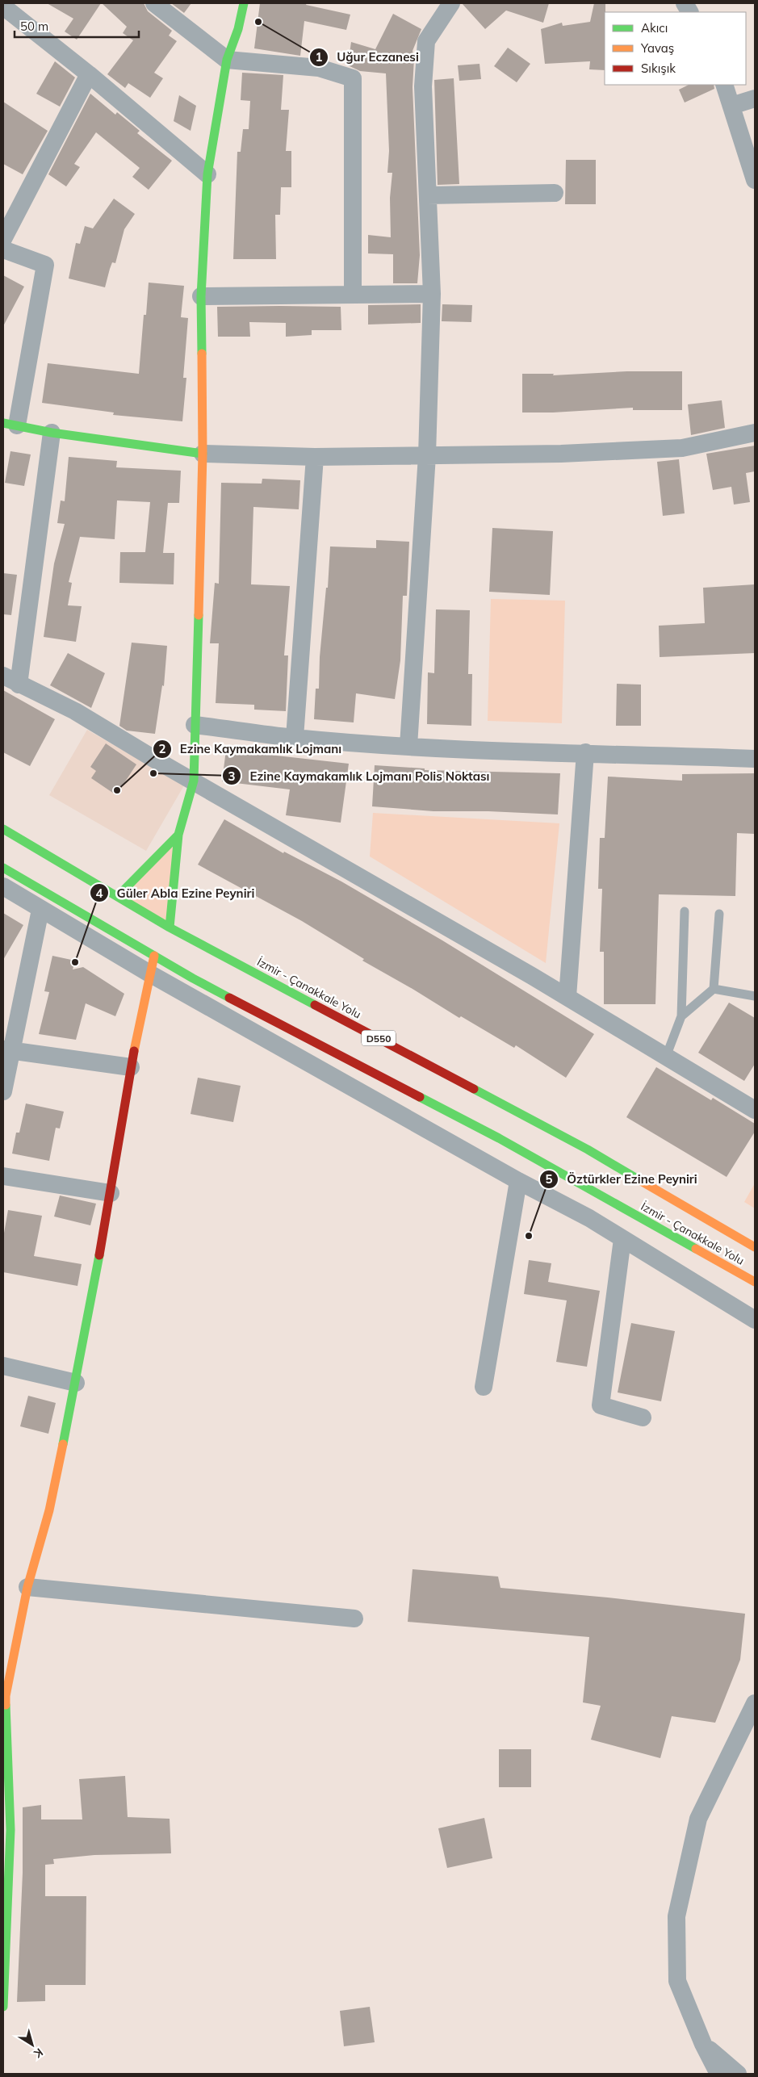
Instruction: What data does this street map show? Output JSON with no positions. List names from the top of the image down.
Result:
{
  "streets": {
    "main road": ["İzmir - Çanakkale Yolu", "D550"]
  },
  "places": [
    "Uğur Eczanesi",
    "Ezine Kaymakamlık Lojmanı Polis Noktası",
    "Ezine Kaymakamlık Lojmanı",
    "Güler Abla Ezine Peyniri",
    "Öztürkler Ezine Peyniri"
  ],
  "legend": ["Akıcı", "Yavaş", "Sıkışık"],
  "scale_bar": "50 m",
  "north": "bottom right"
}
